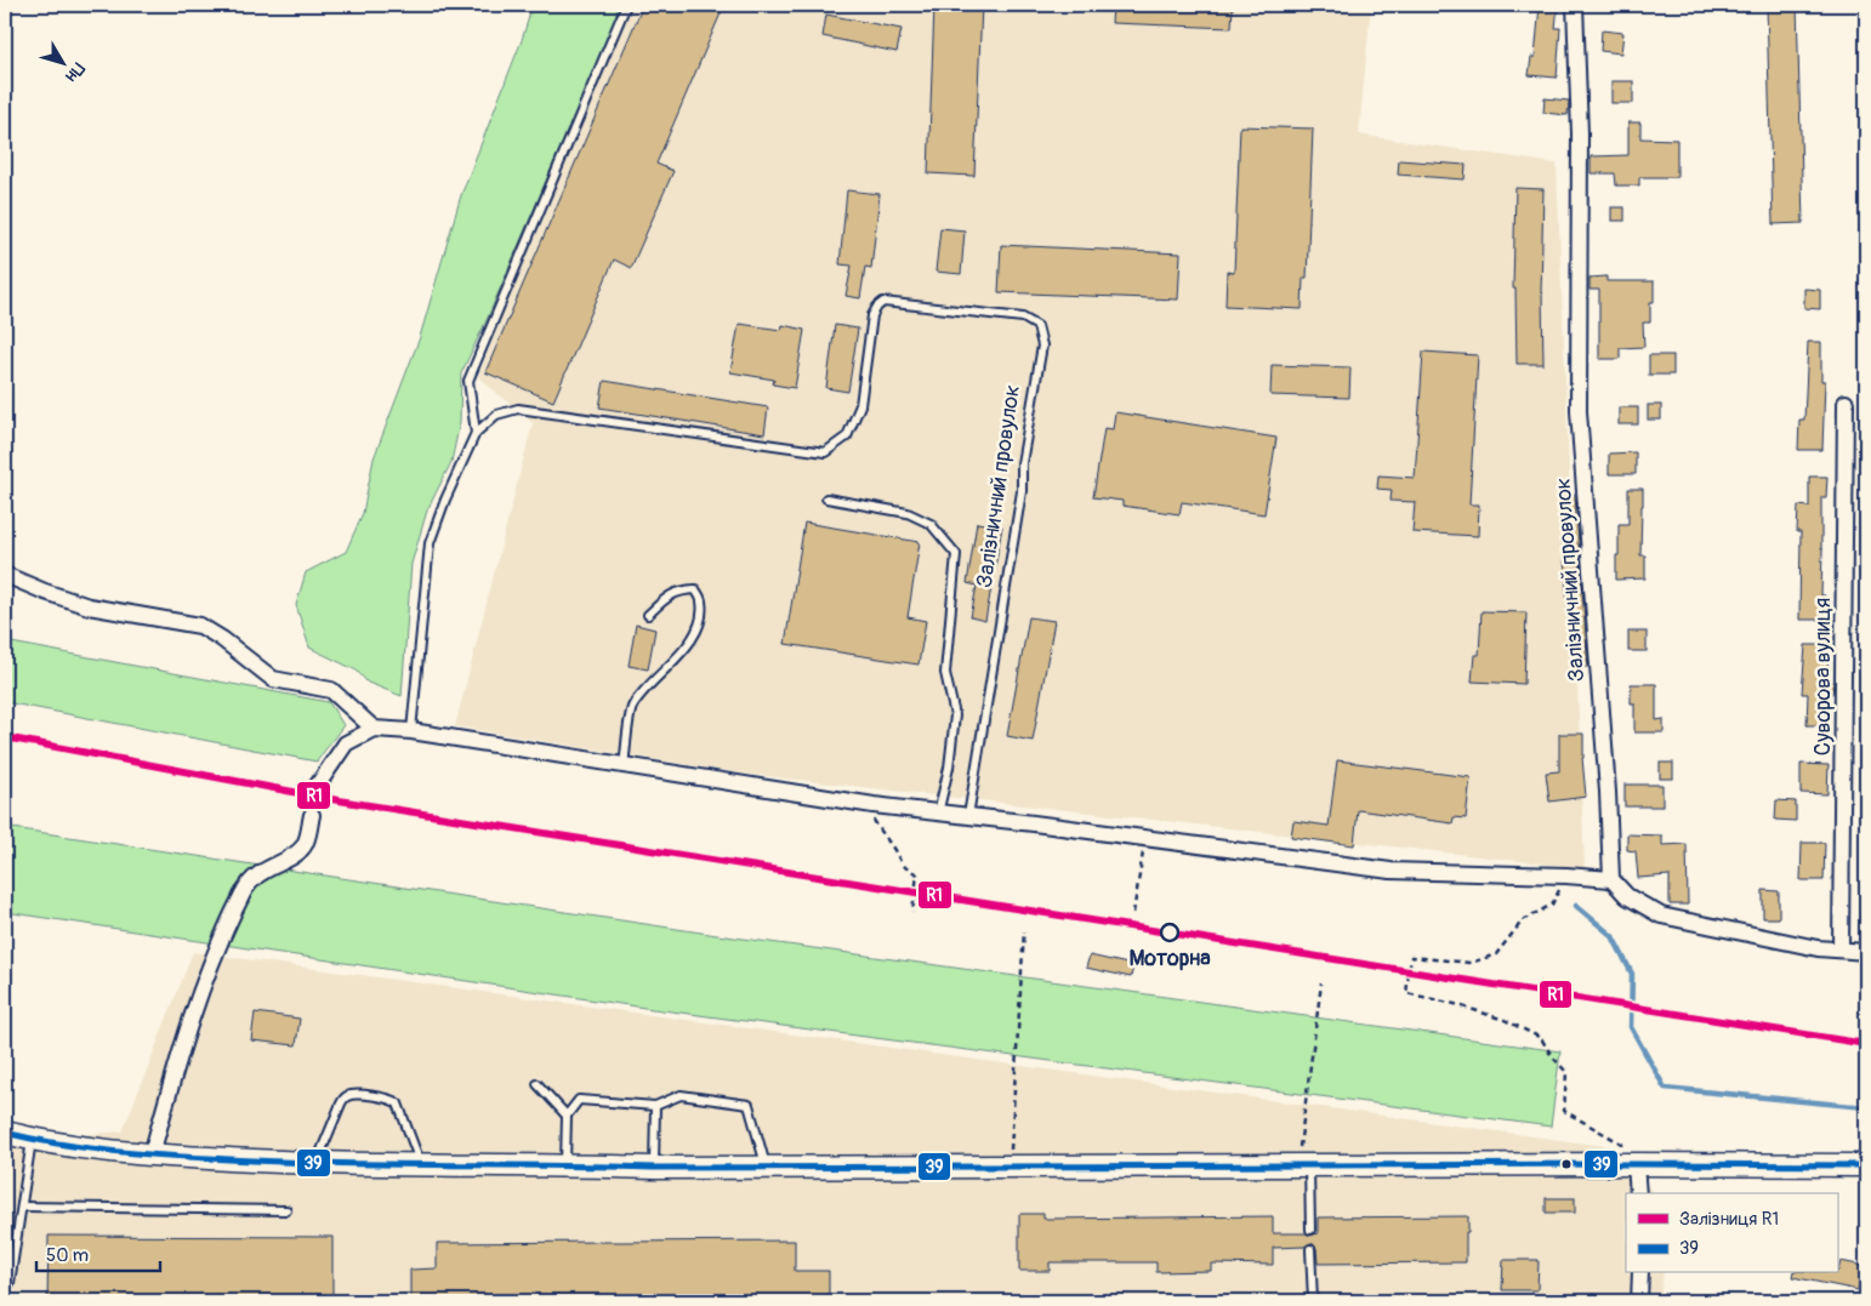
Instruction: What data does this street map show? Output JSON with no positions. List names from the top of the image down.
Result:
{
  "streets": {
    "street": ["Залізничний провулок", "Суворова вулиця"]
  },
  "places": ["Моторна"],
  "lines": ["rail line R1", "transit line 39"],
  "legend": ["Залізниця R1", "39"],
  "scale_bar": "50 m",
  "north": "bottom right"
}
